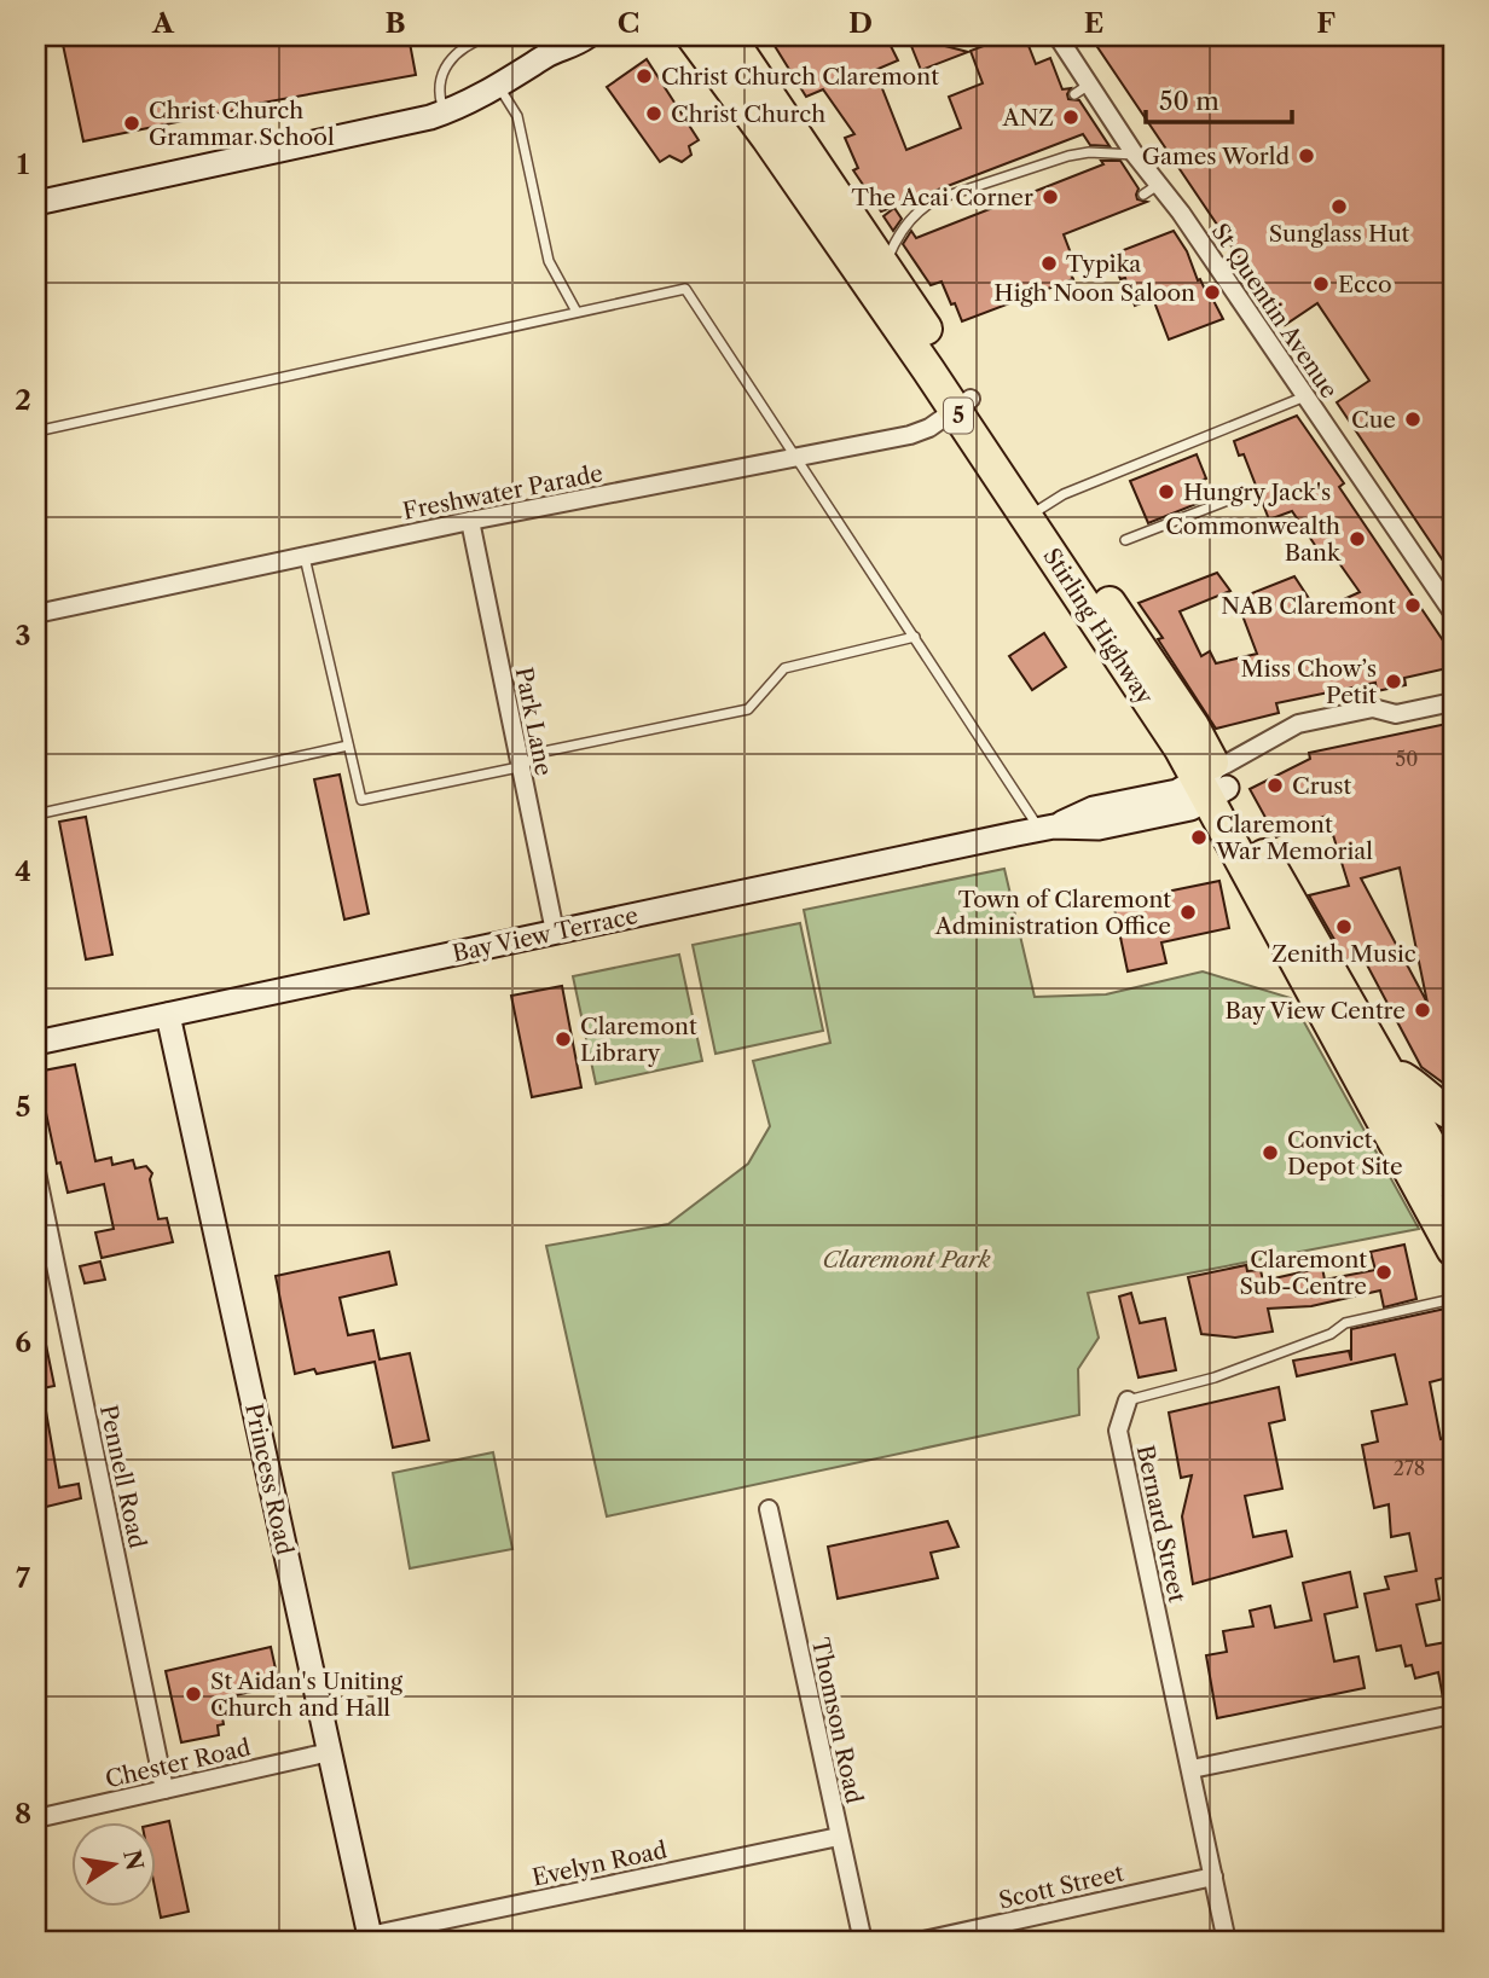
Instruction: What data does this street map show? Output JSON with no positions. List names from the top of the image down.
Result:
{
  "streets": {
    "highway": ["5", "Stirling Highway"],
    "main road": ["Bay View Terrace", "Princess Road"],
    "street": [
      "St Quentin Avenue",
      "Freshwater Parade",
      "Park Lane",
      "Pennell Road",
      "Bernard Street",
      "Thomson Road",
      "Chester Road",
      "Evelyn Road",
      "Scott Street"
    ]
  },
  "crossings": [
    ["Freshwater Parade", "Stirling Highway"],
    ["Freshwater Parade", "Park Lane"],
    ["Stirling Highway", "Bay View Terrace"],
    ["Park Lane", "Bay View Terrace"],
    ["Bay View Terrace", "Princess Road"],
    ["Pennell Road", "Chester Road"],
    ["Princess Road", "Chester Road"],
    ["Princess Road", "Evelyn Road"],
    ["Bernard Street", "Scott Street"],
    ["Thomson Road", "Evelyn Road"]
  ],
  "parks": ["Claremont Park"],
  "places": [
    "Christ Church Claremont",
    "Christ Church",
    "ANZ",
    "Christ Church Grammar School",
    "Games World",
    "The Acai Corner",
    "Sunglass Hut",
    "Typika",
    "Ecco",
    "High Noon Saloon",
    "Cue",
    "Hungry Jack's",
    "Commonwealth Bank",
    "NAB Claremont",
    "Miss Chow’s Petit",
    "Crust",
    "Claremont War Memorial",
    "Town of Claremont Administration Office",
    "Zenith Music",
    "Bay View Centre",
    "Claremont Library",
    "Convict Depot Site",
    "Claremont Sub-Centre",
    "St Aidan's Uniting Church and Hall"
  ],
  "house_numbers": ["50", "278"],
  "scale_bar": "50 m",
  "north": "right",
  "grid": {
    "columns": [
      "A",
      "B",
      "C",
      "D",
      "E",
      "F"
    ],
    "rows": [
      "1",
      "2",
      "3",
      "4",
      "5",
      "6",
      "7",
      "8"
    ]
  }
}
